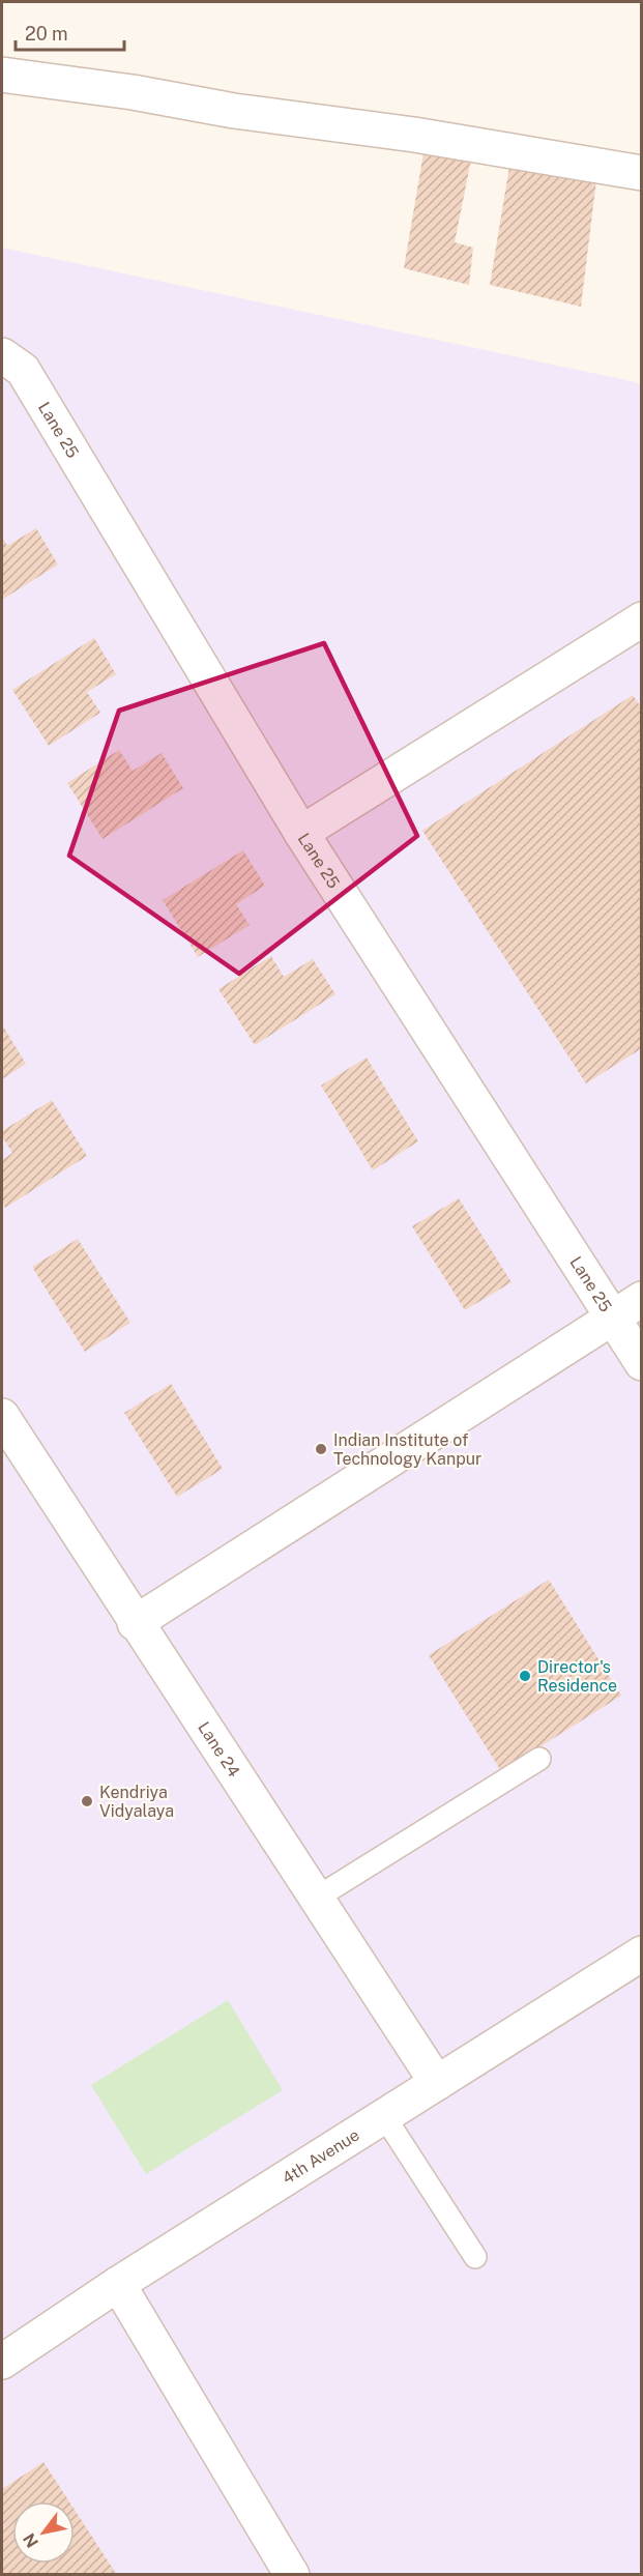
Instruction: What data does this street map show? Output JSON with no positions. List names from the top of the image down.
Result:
{
  "streets": {
    "street": ["Lane 25", "Lane 24", "4th Avenue"]
  },
  "crossings": [
    ["Lane 24", "4th Avenue"]
  ],
  "places": ["Indian Institute of Technology Kanpur", "Director's Residence", "Kendriya Vidyalaya"],
  "scale_bar": "20 m",
  "north": "bottom left"
}
